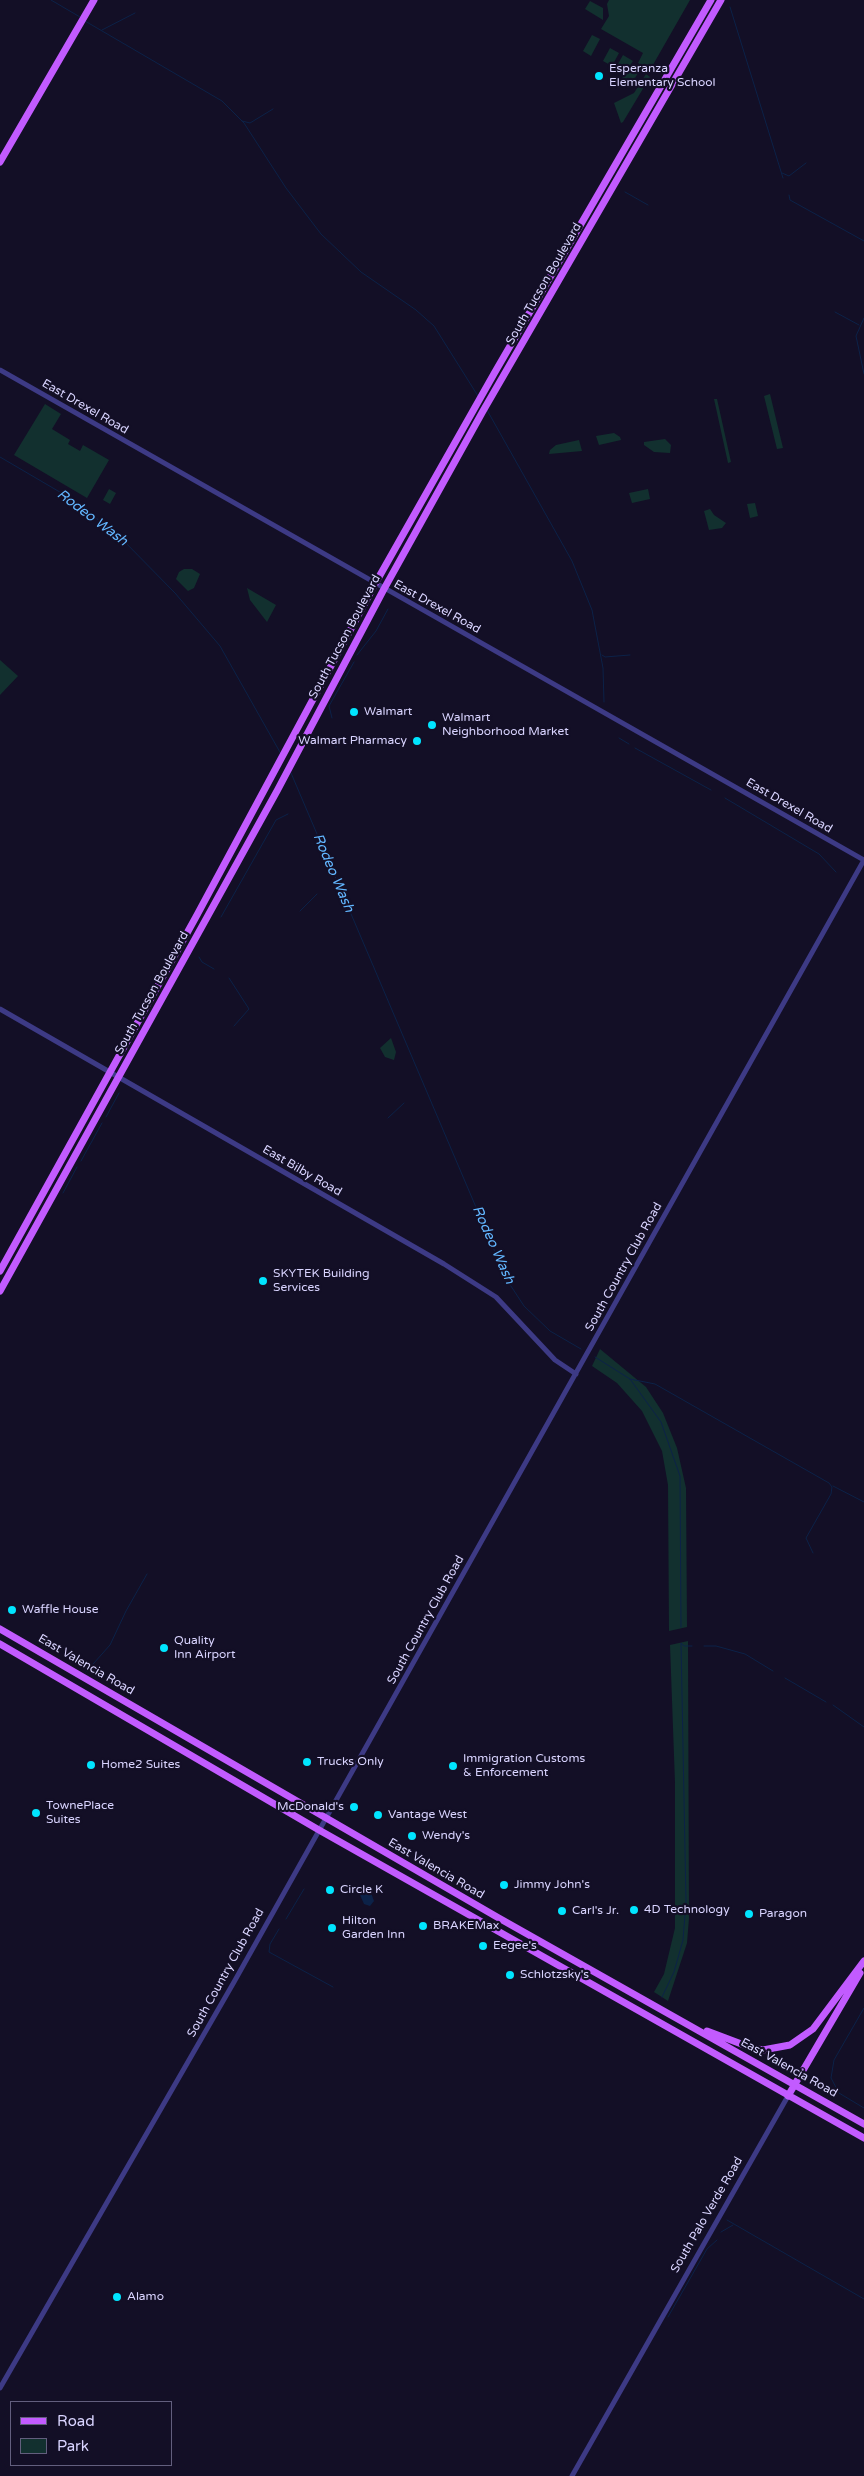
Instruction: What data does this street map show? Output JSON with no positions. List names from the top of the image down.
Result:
{
  "streets": {
    "main road": ["South Tucson Boulevard", "East Valencia Road", "South Palo Verde Road"],
    "street": ["East Drexel Road", "East Bilby Road", "South Country Club Road"]
  },
  "crossings": [
    ["South Tucson Boulevard", "East Drexel Road"],
    ["South Tucson Boulevard", "East Bilby Road"],
    ["East Drexel Road", "South Country Club Road"],
    ["East Bilby Road", "South Country Club Road"],
    ["South Country Club Road", "East Valencia Road"],
    ["East Valencia Road", "South Palo Verde Road"]
  ],
  "water": ["Rodeo Wash"],
  "places": [
    "Esperanza Elementary School",
    "Walmart",
    "Walmart Neighborhood Market",
    "Walmart Pharmacy",
    "SKYTEK Building Services",
    "Waffle House",
    "Quality Inn Airport",
    "Trucks Only",
    "Home2 Suites",
    "Immigration Customs & Enforcement",
    "McDonald's",
    "TownePlace Suites",
    "Vantage West",
    "Wendy's",
    "Jimmy John's",
    "Circle K",
    "4D Technology",
    "Carl's Jr.",
    "Paragon",
    "BRAKEMax",
    "Hilton Garden Inn",
    "Eegee's",
    "Schlotzsky's",
    "Alamo"
  ],
  "legend": ["Road", "Park"]
}
